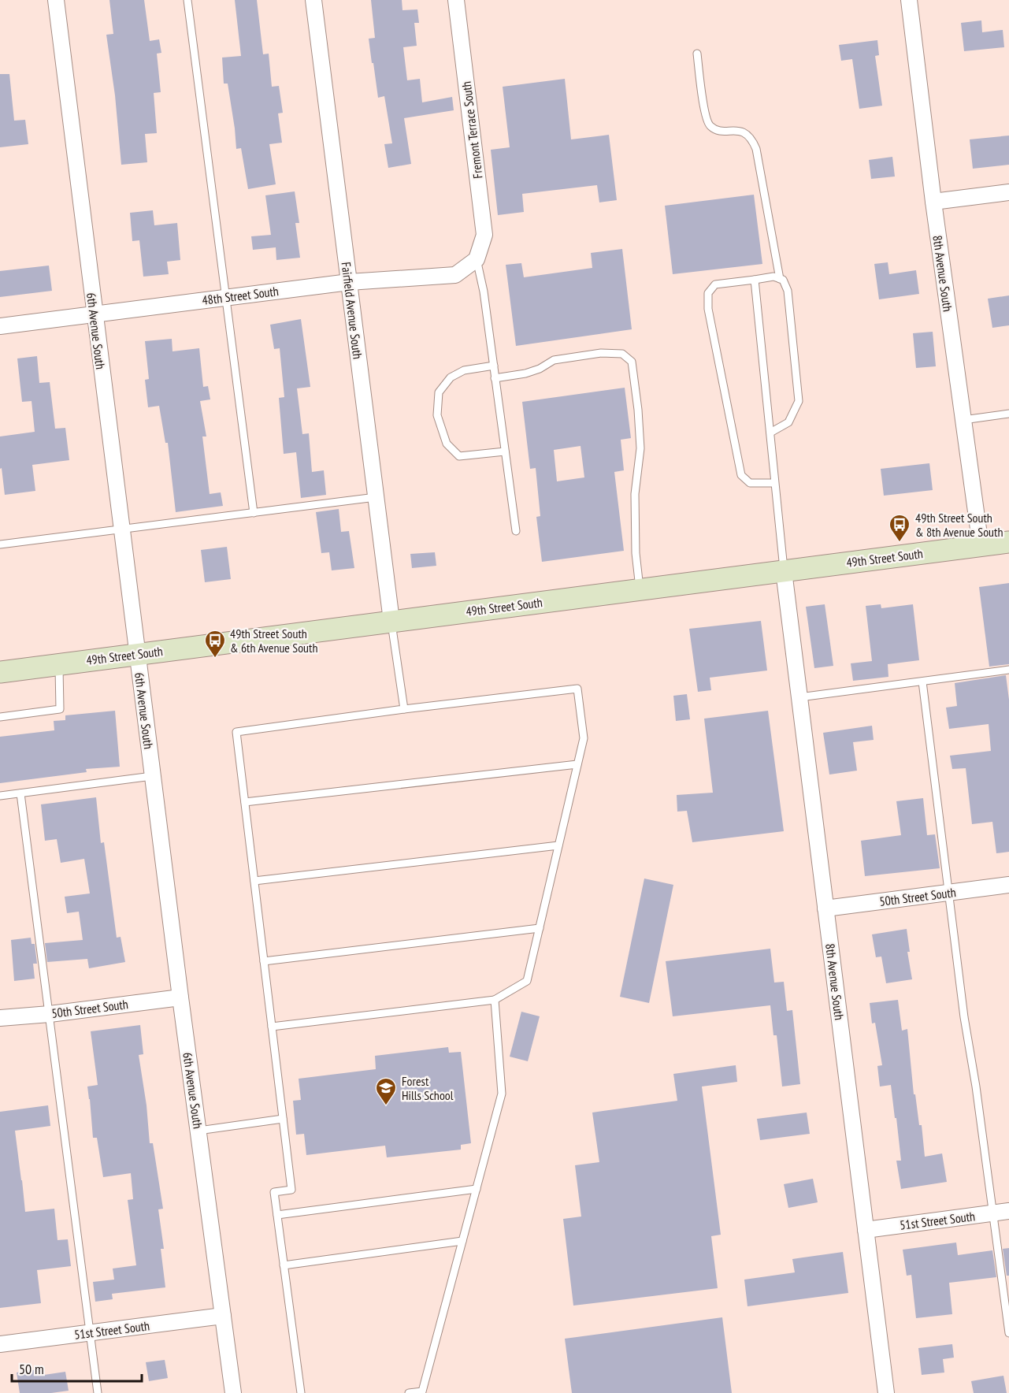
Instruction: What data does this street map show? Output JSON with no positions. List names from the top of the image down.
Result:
{
  "streets": {
    "main road": ["49th Street South"],
    "street": [
      "Fremont Terrace South",
      "8th Avenue South",
      "48th Street South",
      "Fairfield Avenue South",
      "6th Avenue South",
      "50th Street South",
      "51st Street South"
    ]
  },
  "crossings": [
    ["Fremont Terrace South", "48th Street South"],
    ["8th Avenue South", "49th Street South"],
    ["8th Avenue South", "50th Street South"],
    ["8th Avenue South", "51st Street South"],
    ["48th Street South", "Fairfield Avenue South"],
    ["48th Street South", "6th Avenue South"],
    ["Fairfield Avenue South", "49th Street South"],
    ["6th Avenue South", "49th Street South"],
    ["6th Avenue South", "50th Street South"],
    ["6th Avenue South", "51st Street South"]
  ],
  "places": {
    "bus stop": ["49th Street South & 8th Avenue South", "49th Street South & 6th Avenue South"],
    "school or university": ["Forest Hills School"]
  },
  "scale_bar": "50 m"
}
